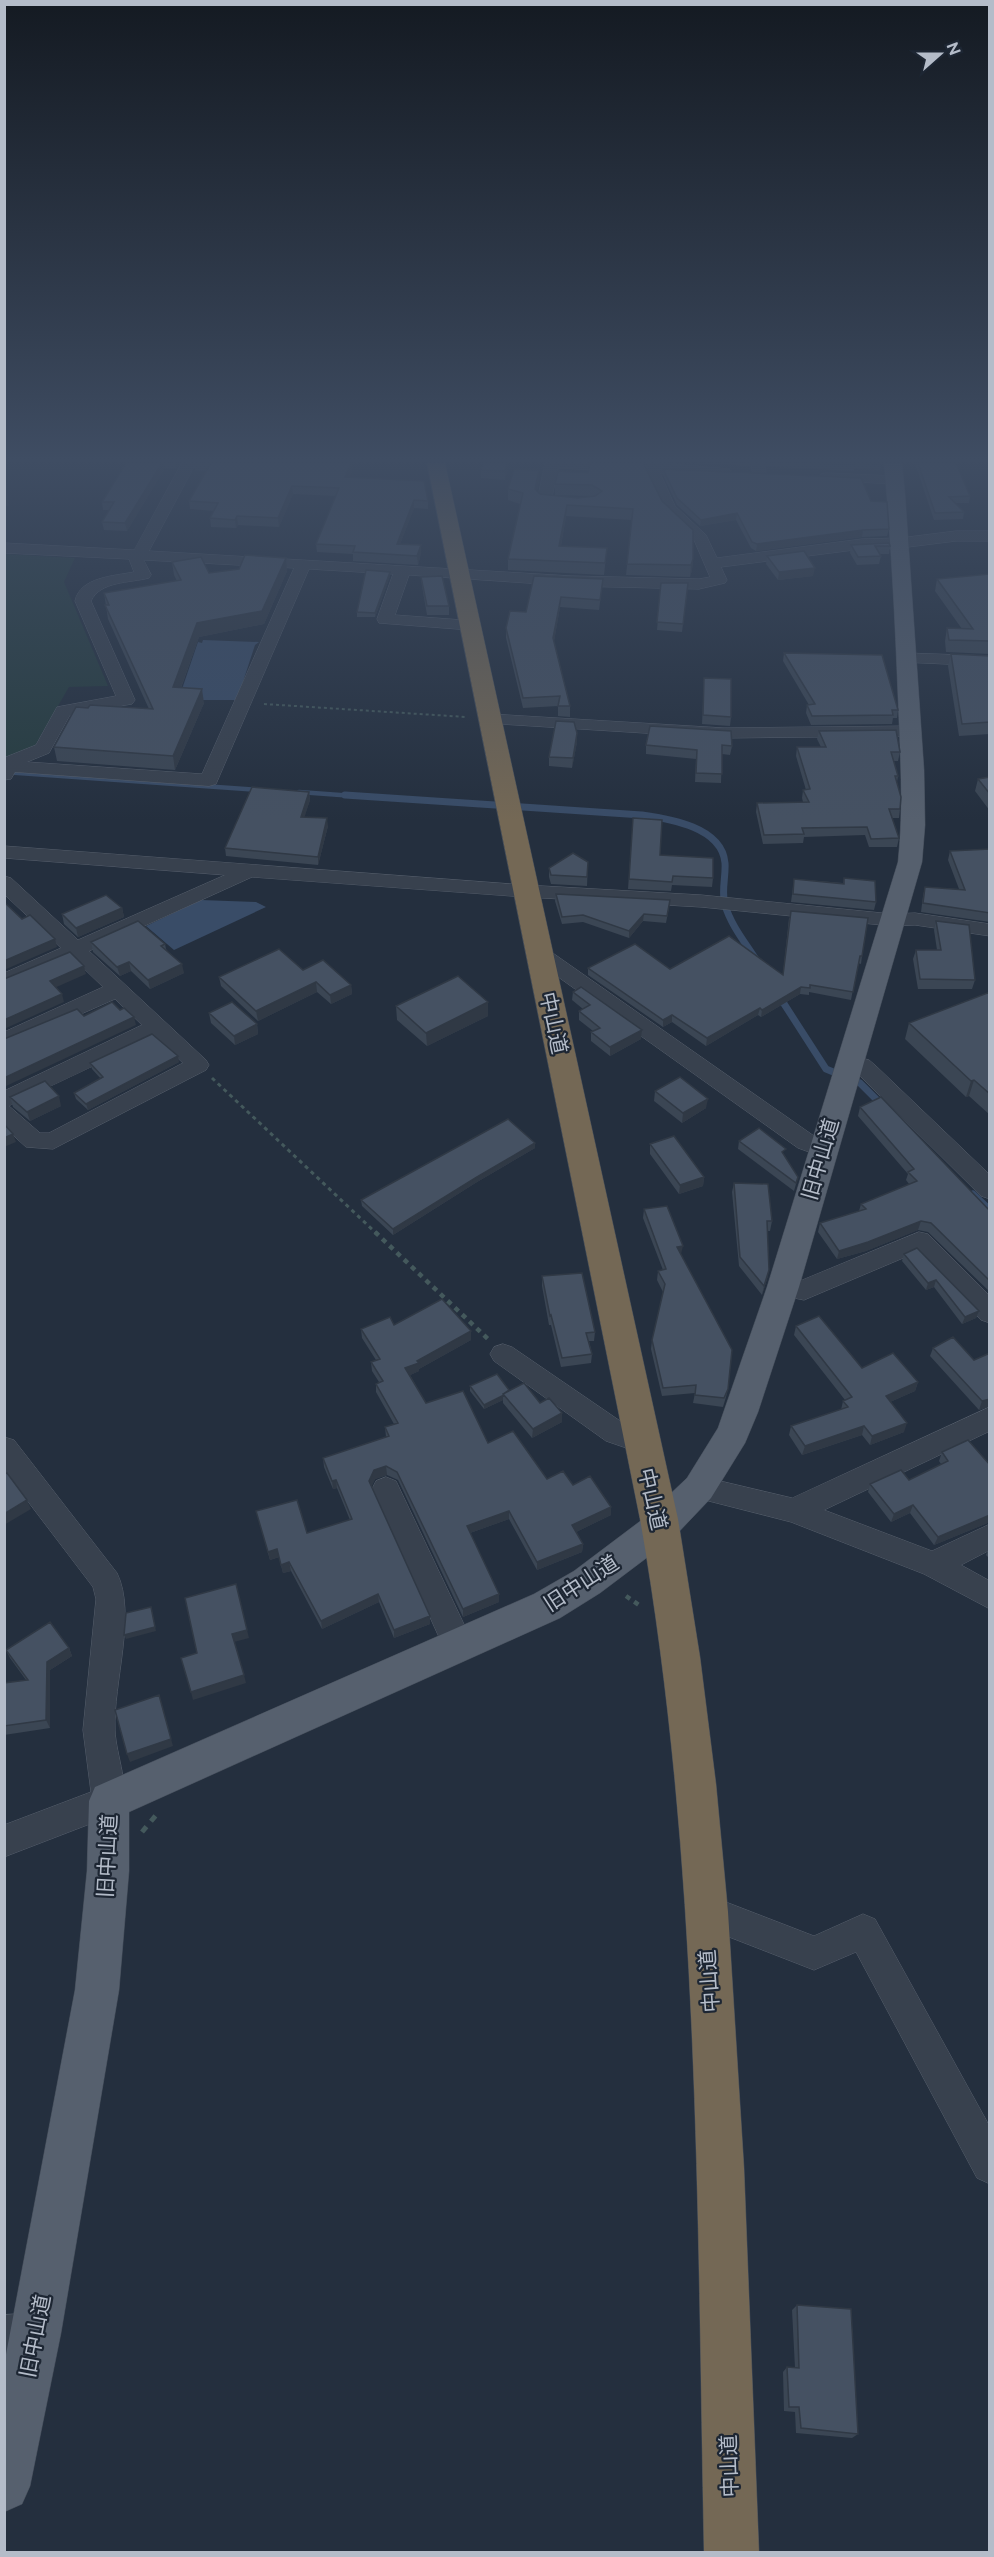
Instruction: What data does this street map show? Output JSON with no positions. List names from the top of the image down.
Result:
{
  "streets": {
    "highway": ["中山道"],
    "main road": ["旧中山道"]
  },
  "crossings": [
    ["中山道", "旧中山道"]
  ],
  "north": "right"
}
